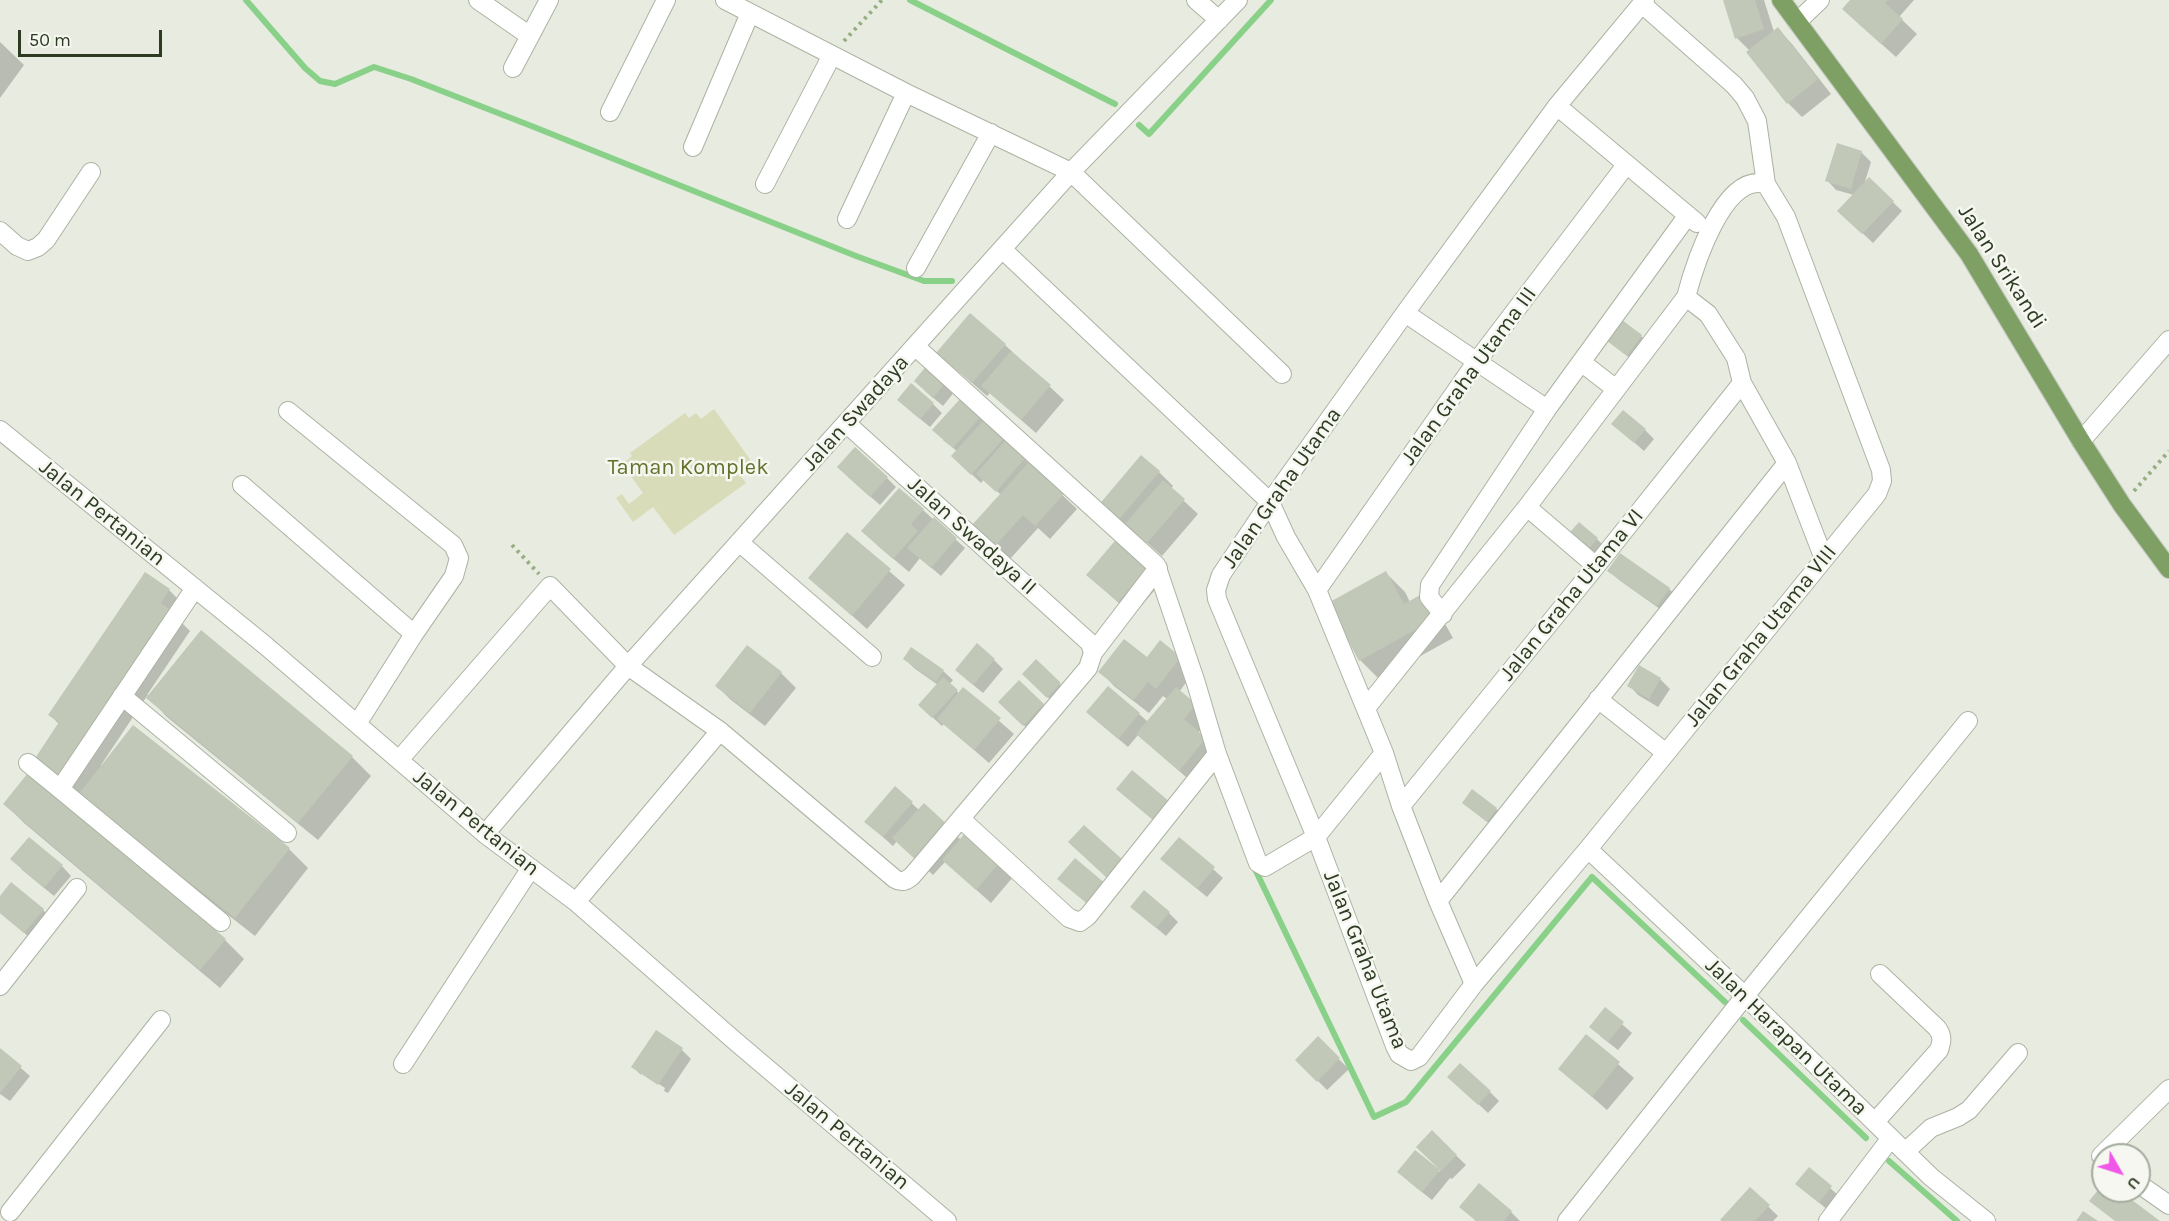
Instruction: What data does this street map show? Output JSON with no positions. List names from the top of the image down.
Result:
{
  "streets": {
    "main road": ["Jalan Srikandi"],
    "street": [
      "Jalan Graha Utama III",
      "Jalan Swadaya",
      "Jalan Graha Utama",
      "Jalan Pertanian",
      "Jalan Swadaya II",
      "Jalan Graha Utama VI",
      "Jalan Graha Utama VIII",
      "Jalan Harapan Utama"
    ]
  },
  "crossings": [
    ["Jalan Swadaya", "Jalan Pertanian"],
    ["Jalan Swadaya", "Jalan Swadaya II"],
    ["Jalan Graha Utama", "Jalan Graha Utama VIII"],
    ["Jalan Graha Utama VIII", "Jalan Harapan Utama"]
  ],
  "parks": ["Taman Komplek"],
  "scale_bar": "50 m",
  "north": "bottom right"
}
